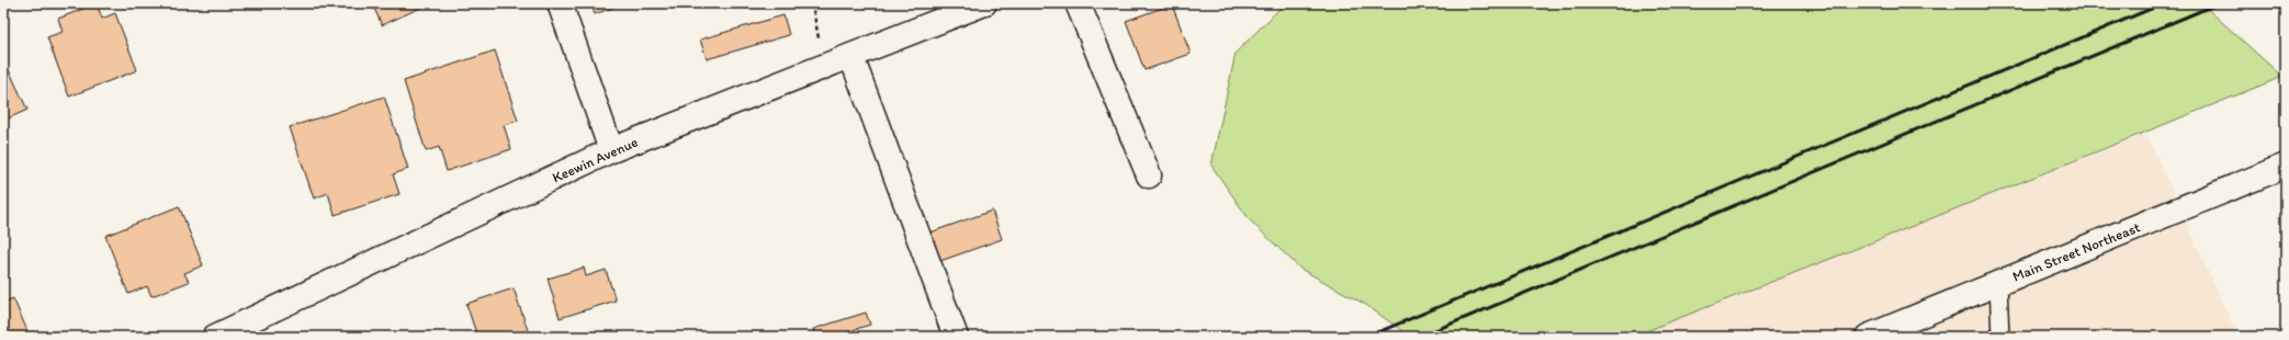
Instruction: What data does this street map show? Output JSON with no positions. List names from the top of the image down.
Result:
{
  "streets": {
    "street": ["Keewin Avenue", "Main Street Northeast"]
  }
}
